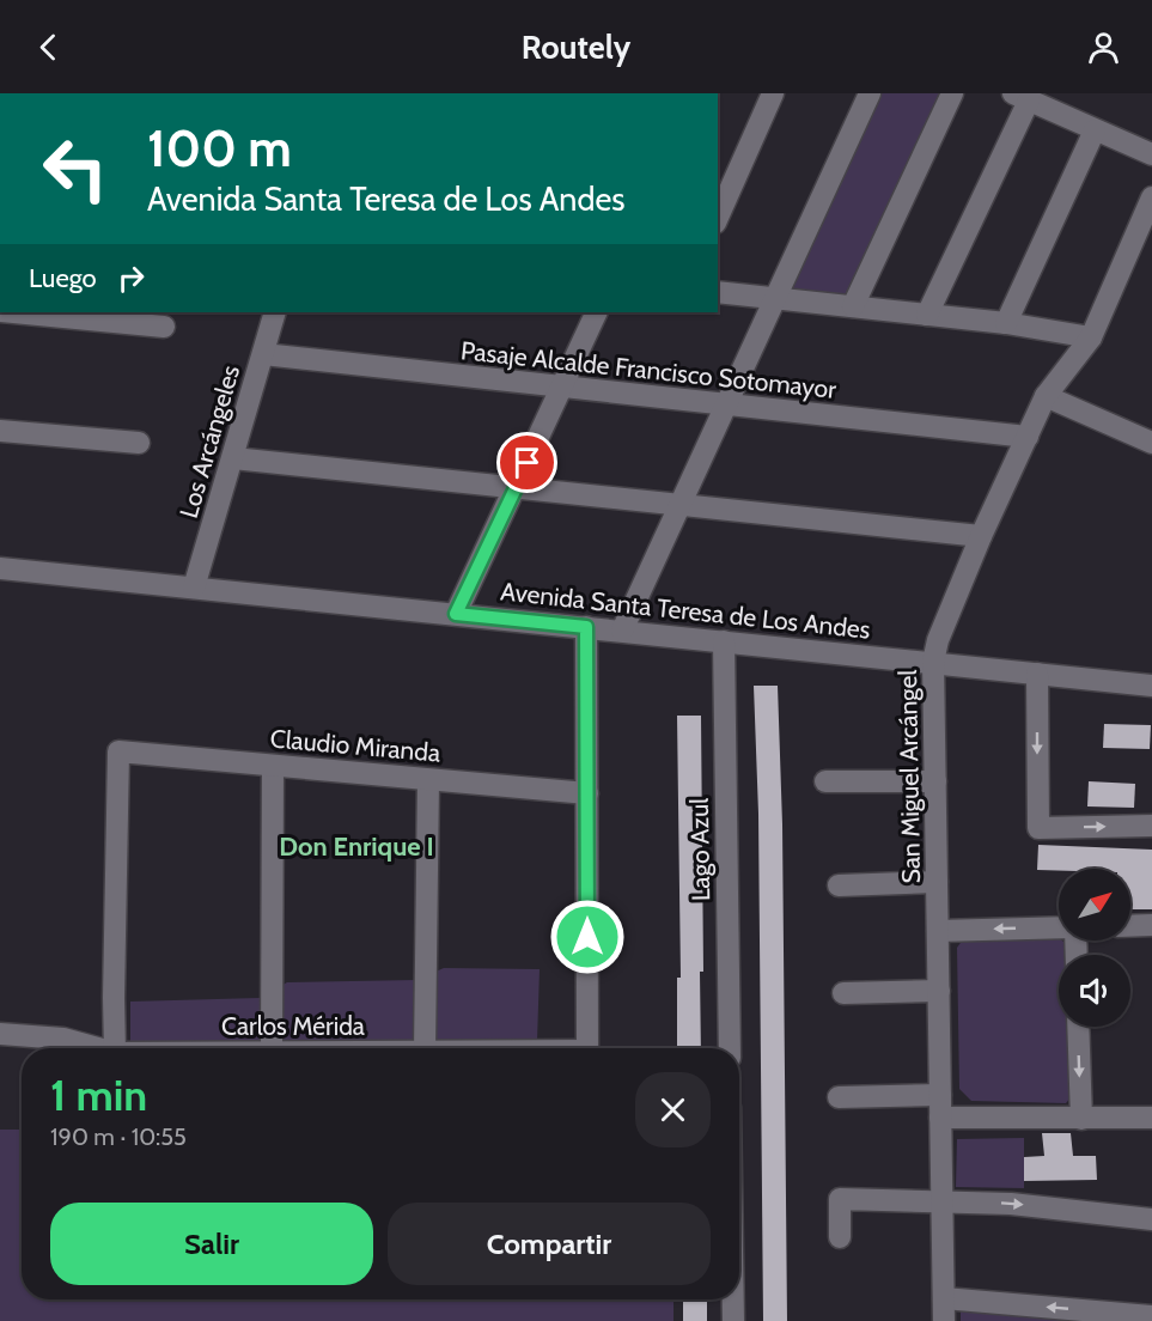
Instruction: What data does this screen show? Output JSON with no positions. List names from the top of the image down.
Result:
{
  "streets": {
    "street": [
      "Pasaje Alcalde Francisco Sotomayor",
      "Los Arcángeles",
      "Avenida Santa Teresa de Los Andes",
      "Claudio Miranda",
      "San Miguel Arcángel",
      "Lago Azul",
      "Carlos Mérida"
    ]
  },
  "crossings": [
    ["Pasaje Alcalde Francisco Sotomayor", "Los Arcángeles"],
    ["Pasaje Alcalde Francisco Sotomayor", "San Miguel Arcángel"],
    ["Los Arcángeles", "Avenida Santa Teresa de Los Andes"],
    ["Avenida Santa Teresa de Los Andes", "San Miguel Arcángel"],
    ["Avenida Santa Teresa de Los Andes", "Lago Azul"]
  ],
  "districts": ["Don Enrique I"],
  "north": "top right",
  "page": {
    "header": "Routely",
    "turn": ["100 m", "Avenida Santa Teresa de Los Andes"],
    "then": "Luego",
    "heading": ["1 min", "190 m · 10:55"],
    "buttons": ["Salir", "Compartir"]
  }
}
